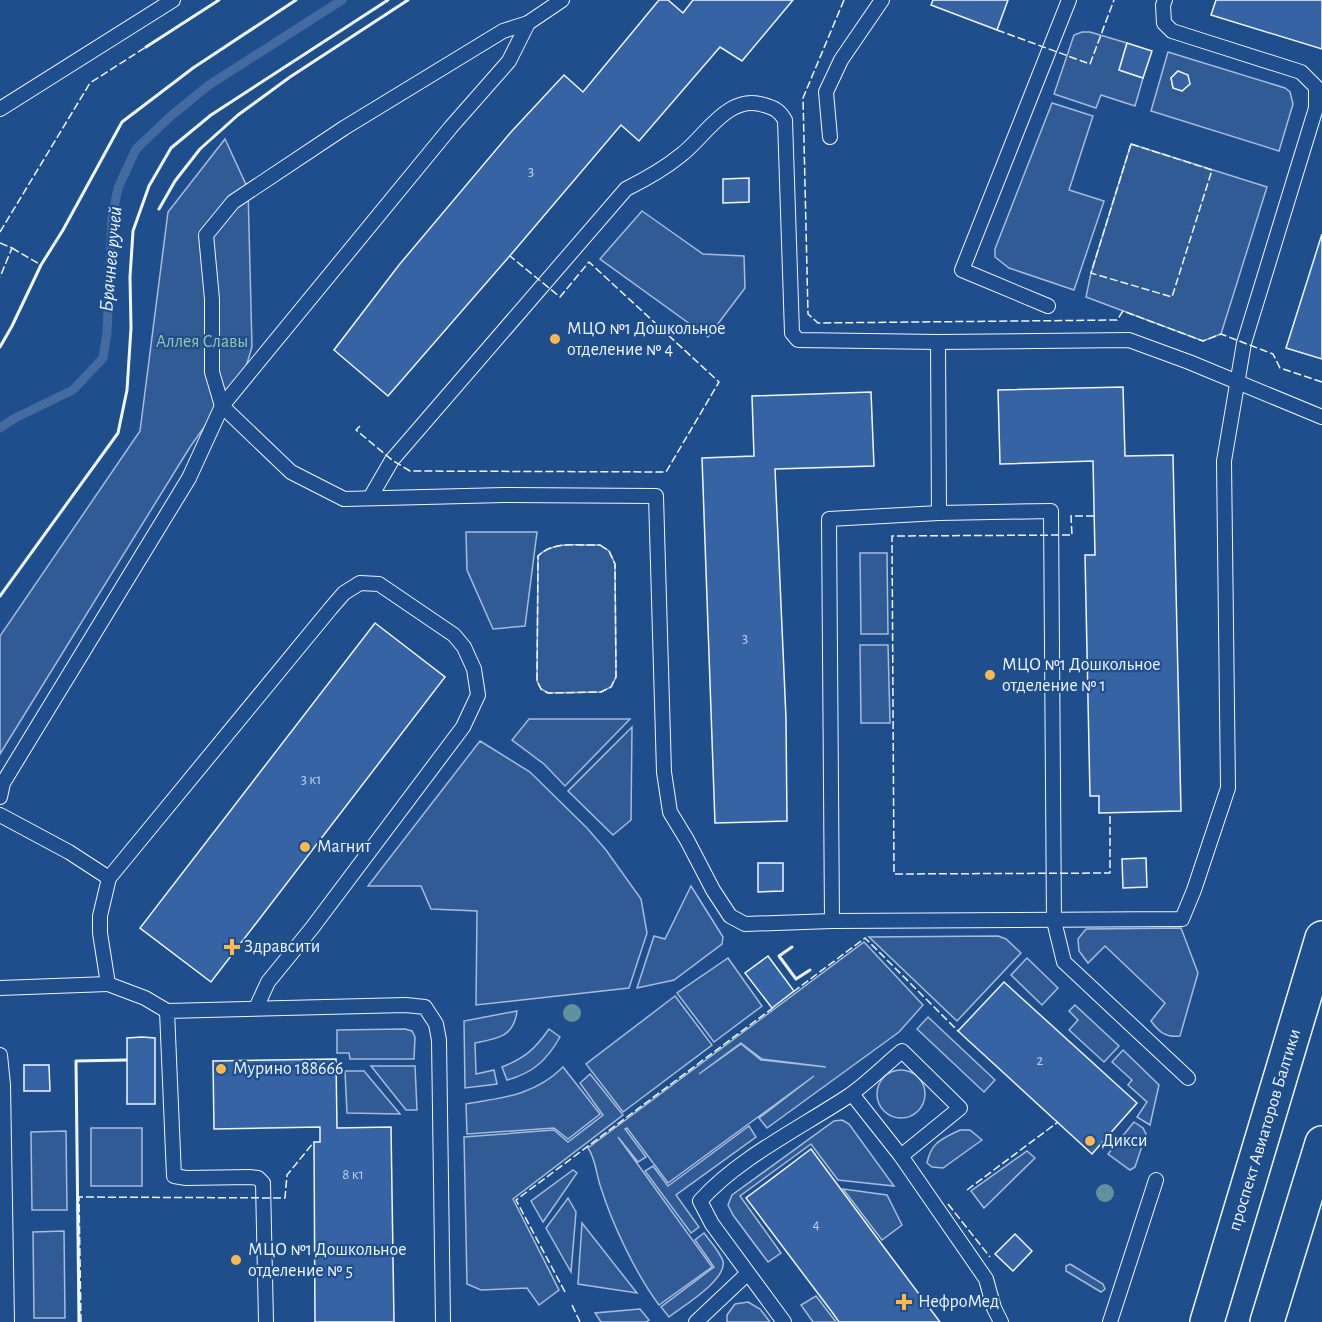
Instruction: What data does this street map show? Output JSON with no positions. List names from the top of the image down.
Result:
{
  "streets": {
    "street": ["проспект Авиаторов Балтики"]
  },
  "water": ["Брачнев ручей"],
  "parks": ["Аллея Славы"],
  "places": {
    "other": [
      "МЦО №1 Дошкольное отделение № 4",
      "МЦО №1 Дошкольное отделение № 1",
      "Магнит",
      "Мурино 188666",
      "Дикси",
      "МЦО №1 Дошкольное отделение № 5"
    ],
    "health": ["Здравсити", "НефроМед"]
  },
  "house_numbers": [
    "3",
    "3",
    "3 к1",
    "2",
    "8 к1",
    "4"
  ]
}
